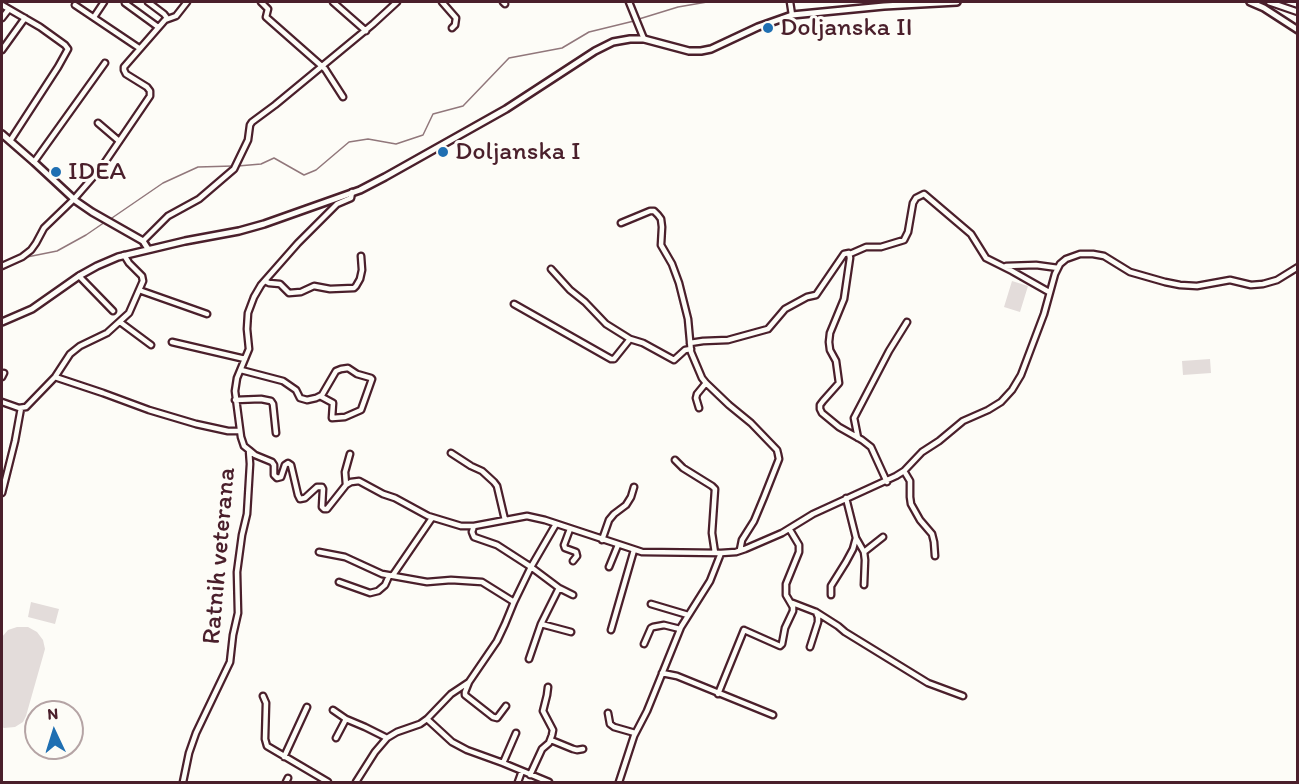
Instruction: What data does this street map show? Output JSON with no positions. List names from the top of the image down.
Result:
{
  "streets": {
    "street": ["Ratnih veterana"]
  },
  "places": ["Doljanska II", "Doljanska I", "IDEA"],
  "north": "top"
}
